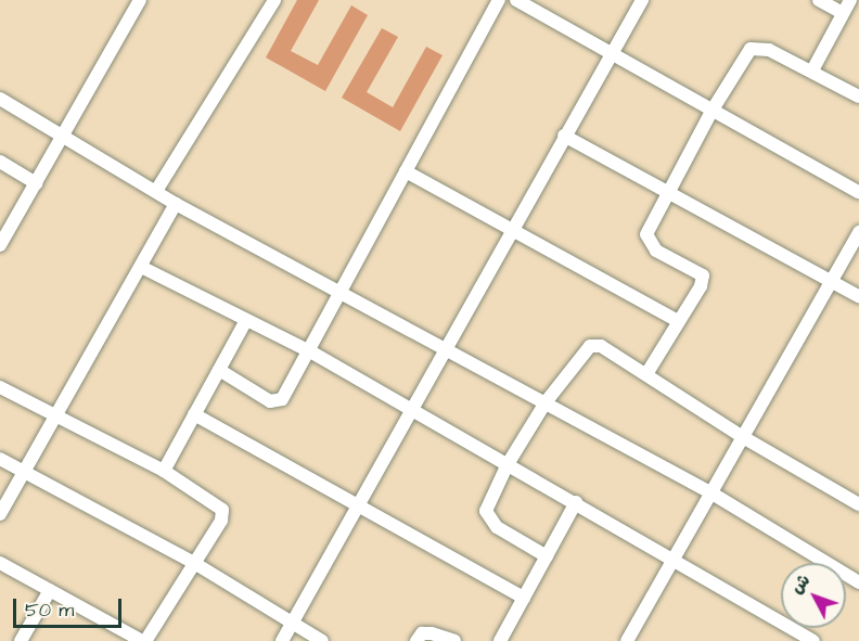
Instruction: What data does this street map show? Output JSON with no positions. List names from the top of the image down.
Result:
{
  "scale_bar": "50 m",
  "north": "top left"
}
